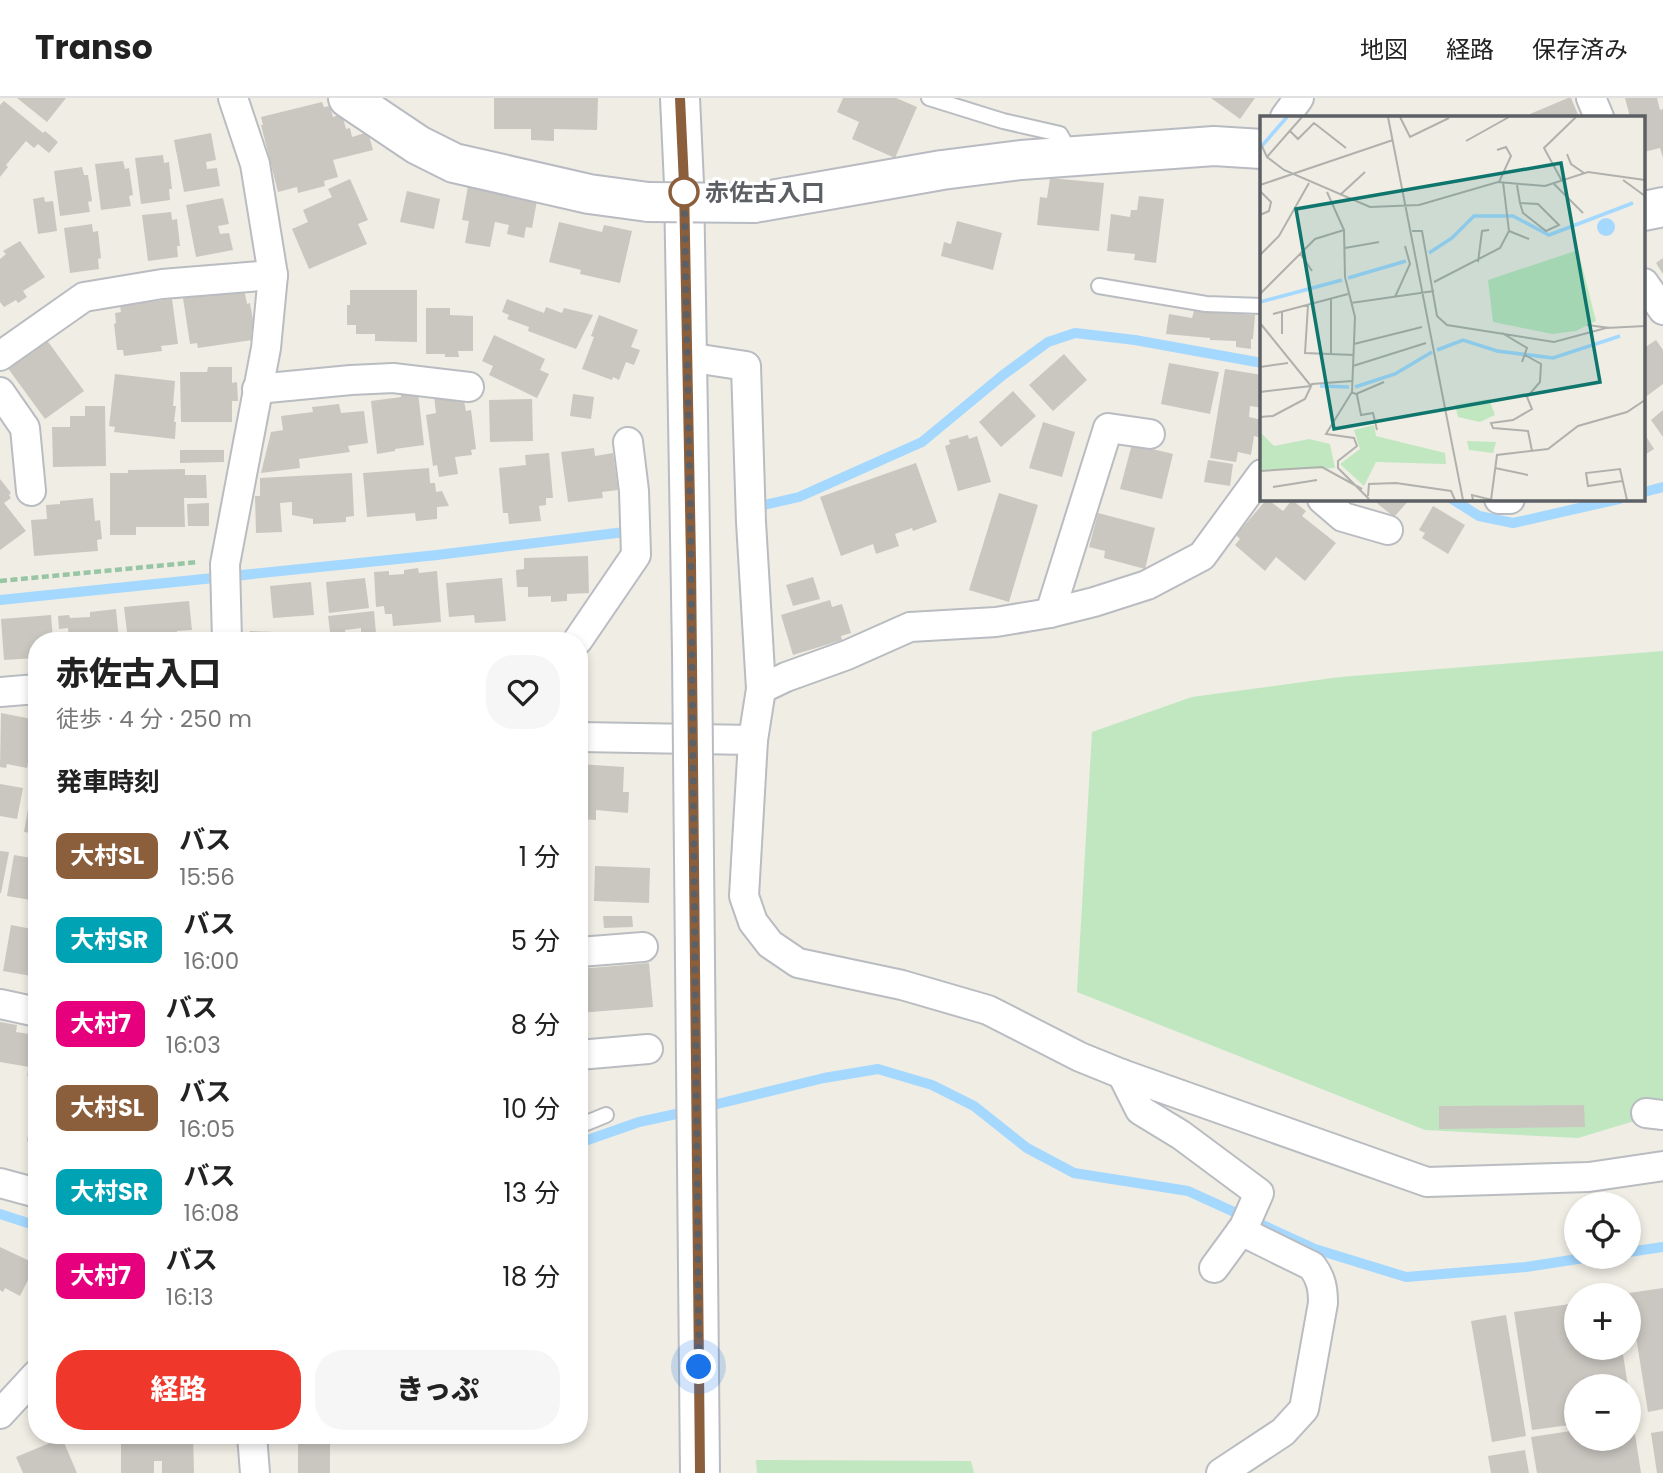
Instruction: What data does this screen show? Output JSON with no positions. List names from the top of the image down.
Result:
{
  "places": ["赤佐古入口"],
  "lines": ["bus line 大村SL"],
  "page": {
    "header": "Transo",
    "nav": ["地図", "経路", "保存済み"],
    "heading": [
      ["赤佐古入口", "徒歩 · 4 分 · 250 m"],
      "発車時刻"
    ],
    "list": [
      {
        "mark": "大村SL",
        "name": "バス",
        "note": "15:56",
        "value": "1 分"
      },
      {
        "mark": "大村SR",
        "name": "バス",
        "note": "16:00",
        "value": "5 分"
      },
      {
        "mark": "大村7",
        "name": "バス",
        "note": "16:03",
        "value": "8 分"
      },
      {
        "mark": "大村SL",
        "name": "バス",
        "note": "16:05",
        "value": "10 分"
      },
      {
        "mark": "大村SR",
        "name": "バス",
        "note": "16:08",
        "value": "13 分"
      },
      {
        "mark": "大村7",
        "name": "バス",
        "note": "16:13",
        "value": "18 分"
      }
    ],
    "map_buttons": ["+", "−"],
    "buttons": ["経路", "きっぷ"]
  }
}
